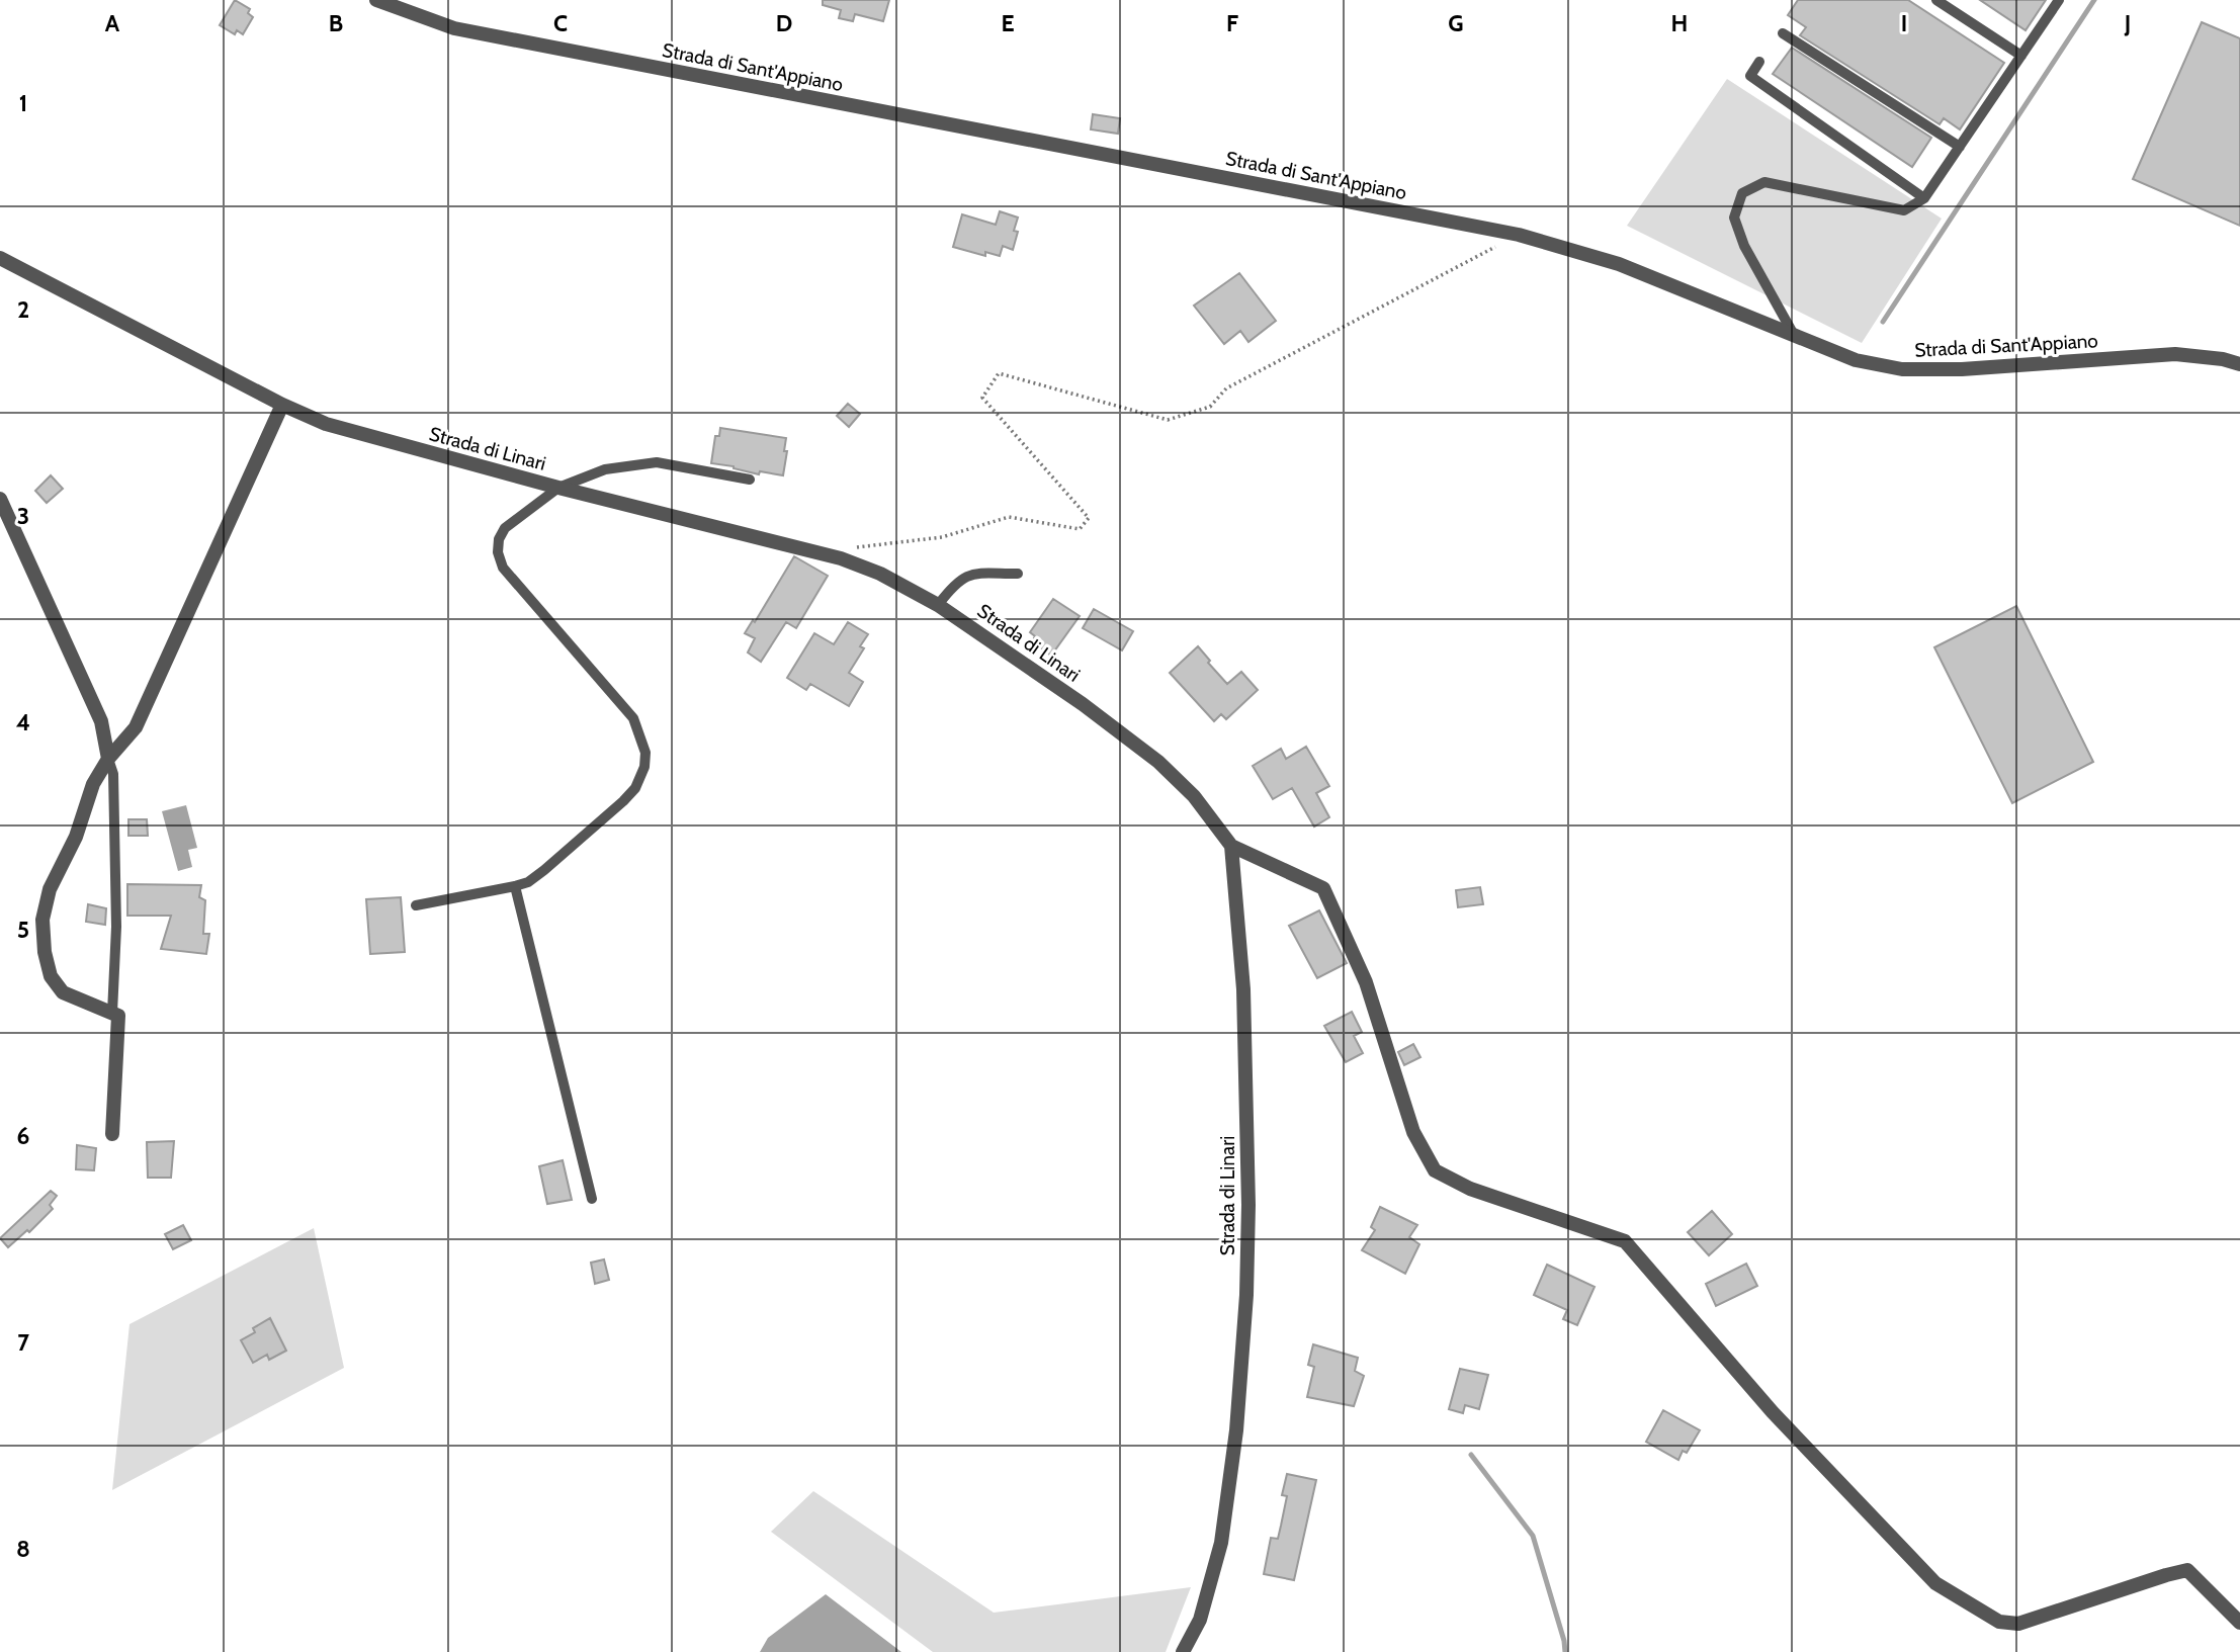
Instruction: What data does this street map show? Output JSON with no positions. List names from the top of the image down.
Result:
{
  "streets": {
    "street": ["Strada di Sant'Appiano", "Strada di Linari"]
  },
  "grid": {
    "columns": [
      "A",
      "B",
      "C",
      "D",
      "E",
      "F",
      "G",
      "H",
      "I",
      "J"
    ],
    "rows": [
      "1",
      "2",
      "3",
      "4",
      "5",
      "6",
      "7",
      "8"
    ]
  }
}
